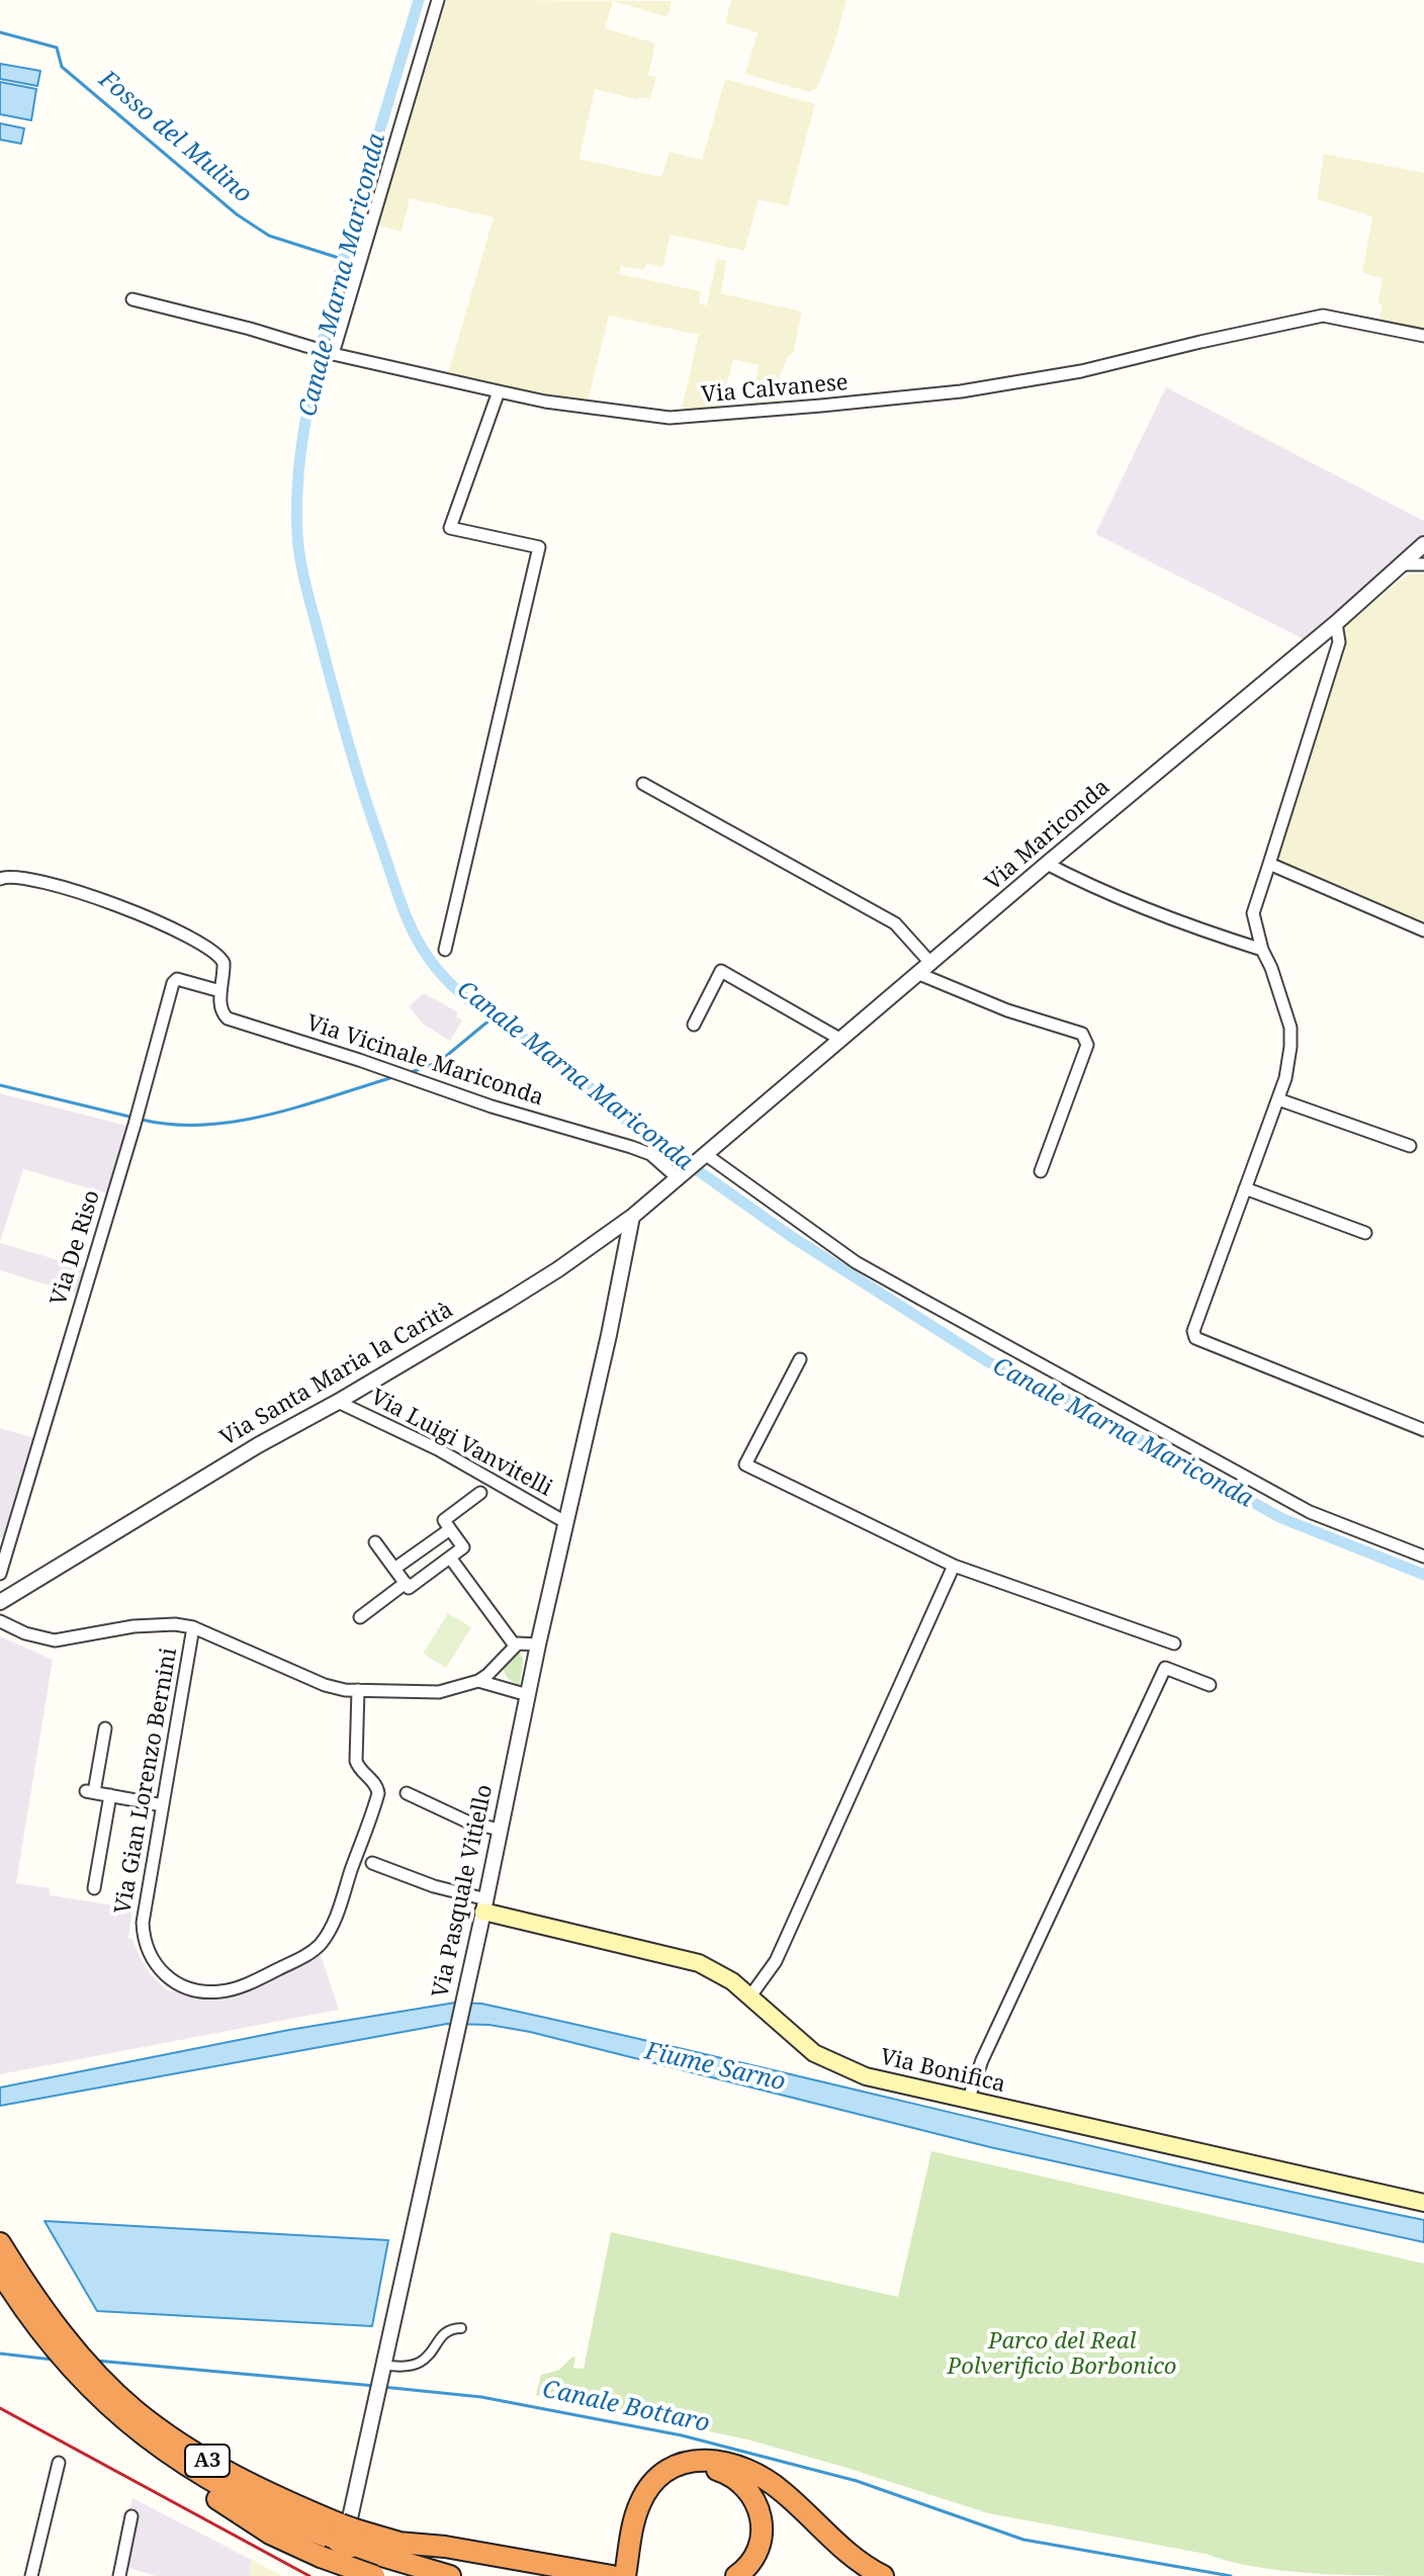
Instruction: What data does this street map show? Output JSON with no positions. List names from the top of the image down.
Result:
{
  "streets": {
    "highway": ["A3"],
    "main road": ["Via Bonifica"],
    "street": [
      "Via Calvanese",
      "Via Mariconda",
      "Via Vicinale Mariconda",
      "Via De Riso",
      "Via Santa Maria la Carità",
      "Via Luigi Vanvitelli",
      "Via Gian Lorenzo Bernini",
      "Via Pasquale Vitiello"
    ]
  },
  "crossings": [
    ["Via Mariconda", "Via Vicinale Mariconda"],
    ["Via Mariconda", "Via Santa Maria la Carità"],
    ["Via Vicinale Mariconda", "Via De Riso"],
    ["Via Vicinale Mariconda", "Via Santa Maria la Carità"],
    ["Via Santa Maria la Carità", "Via Luigi Vanvitelli"],
    ["Via Santa Maria la Carità", "Via Pasquale Vitiello"],
    ["Via Luigi Vanvitelli", "Via Pasquale Vitiello"],
    ["Via Gian Lorenzo Bernini", "Via Pasquale Vitiello"],
    ["Via Pasquale Vitiello", "Via Bonifica"]
  ],
  "water": [
    "Fosso del Mulino",
    "Canale Marna Mariconda",
    "Fiume Sarno",
    "Canale Bottaro"
  ],
  "parks": ["Parco del Real Polverificio Borbonico"]
}
